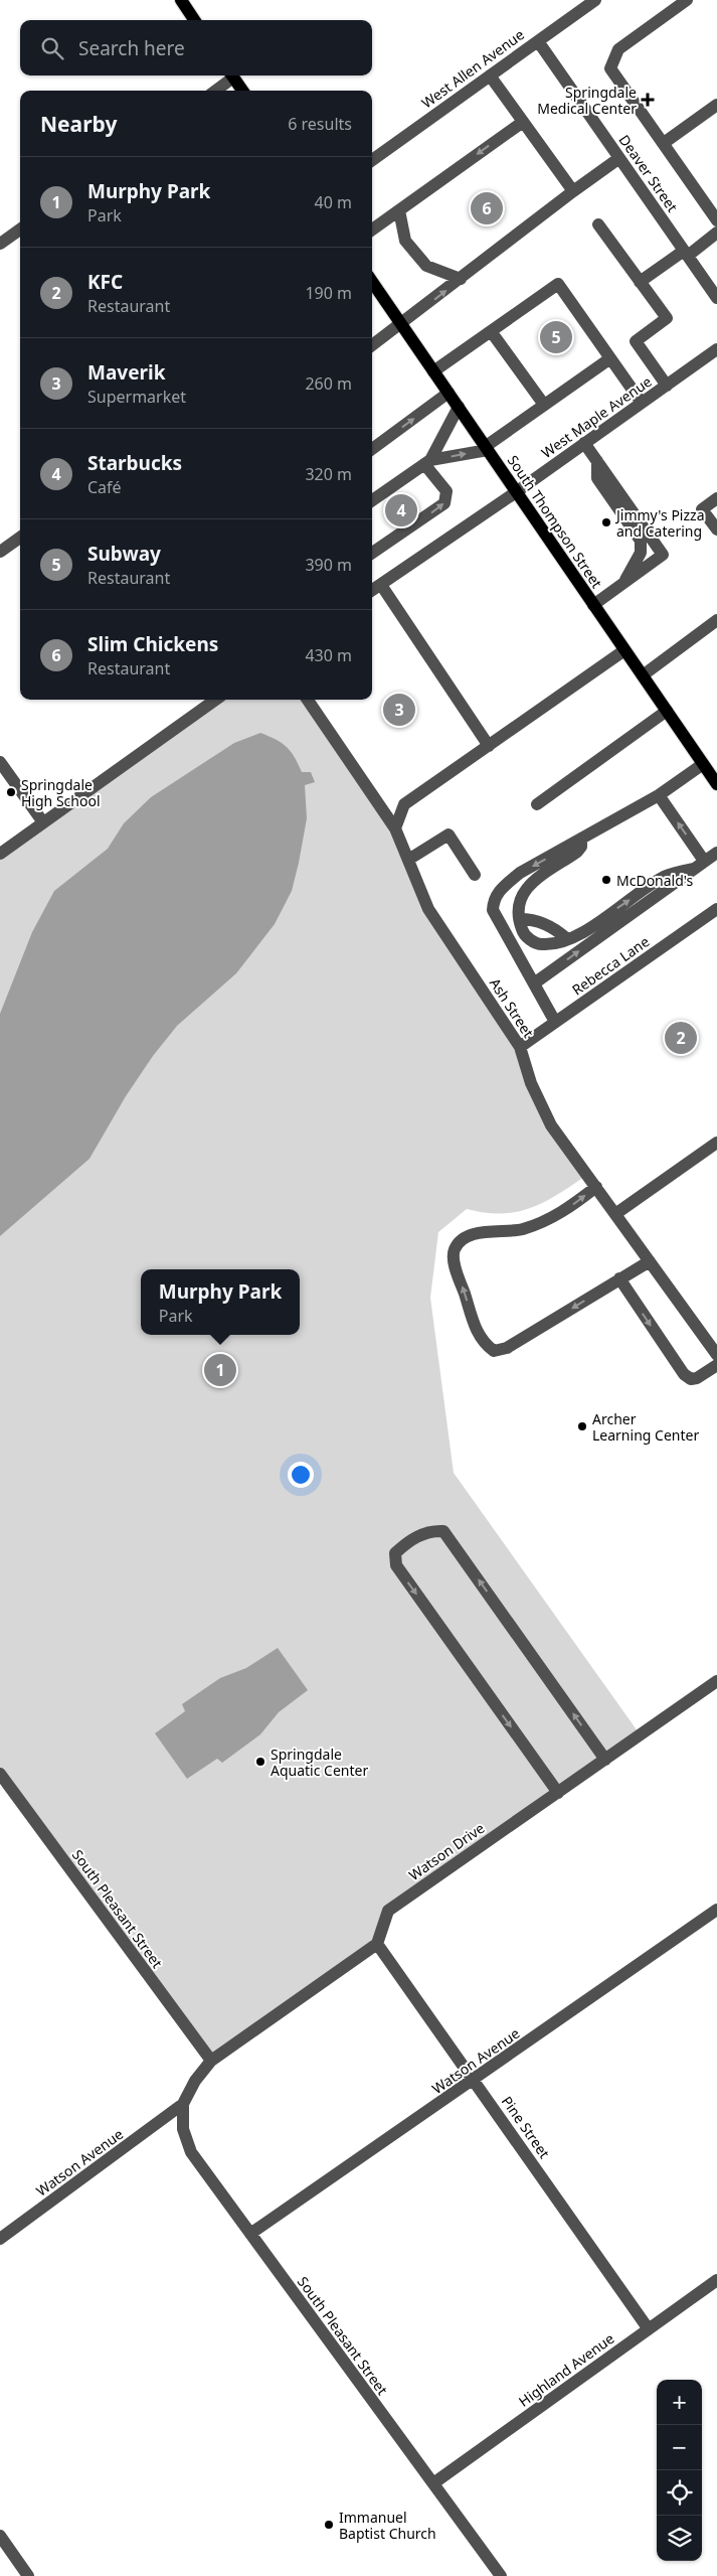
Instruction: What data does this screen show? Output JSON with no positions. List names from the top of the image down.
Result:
{
  "streets": {
    "main road": ["South Thompson Street"],
    "street": [
      "West Allen Avenue",
      "Deaver Street",
      "West Maple Avenue",
      "Rebecca Lane",
      "Ash Street",
      "Watson Drive",
      "South Pleasant Street",
      "Watson Avenue",
      "Pine Street",
      "Highland Avenue"
    ]
  },
  "crossings": [
    ["West Allen Avenue", "Deaver Street"],
    ["West Maple Avenue", "South Thompson Street"],
    ["Rebecca Lane", "Ash Street"],
    ["Watson Drive", "Pine Street"],
    ["South Pleasant Street", "Watson Avenue"],
    ["South Pleasant Street", "Highland Avenue"],
    ["Watson Avenue", "Pine Street"],
    ["Pine Street", "Highland Avenue"]
  ],
  "places": {
    "health": ["Springdale Medical Center"],
    "other": [
      "Jimmy's Pizza and Catering",
      "Springdale High School",
      "McDonald's",
      "Archer Learning Center",
      "Springdale Aquatic Center",
      "Immanuel Baptist Church"
    ]
  },
  "page": {
    "search": "Search here",
    "heading": ["Nearby", "6 results"],
    "list": [
      {
        "mark": "1",
        "name": "Murphy Park",
        "note": "Park",
        "value": "40 m"
      },
      {
        "mark": "2",
        "name": "KFC",
        "note": "Restaurant",
        "value": "190 m"
      },
      {
        "mark": "3",
        "name": "Maverik",
        "note": "Supermarket",
        "value": "260 m"
      },
      {
        "mark": "4",
        "name": "Starbucks",
        "note": "Café",
        "value": "320 m"
      },
      {
        "mark": "5",
        "name": "Subway",
        "note": "Restaurant",
        "value": "390 m"
      },
      {
        "mark": "6",
        "name": "Slim Chickens",
        "note": "Restaurant",
        "value": "430 m"
      }
    ],
    "pins": [
      "6",
      "5",
      "4",
      "3",
      "2",
      "1"
    ],
    "popup": ["Murphy Park", "Park"],
    "map_buttons": ["+", "−"]
  }
}
